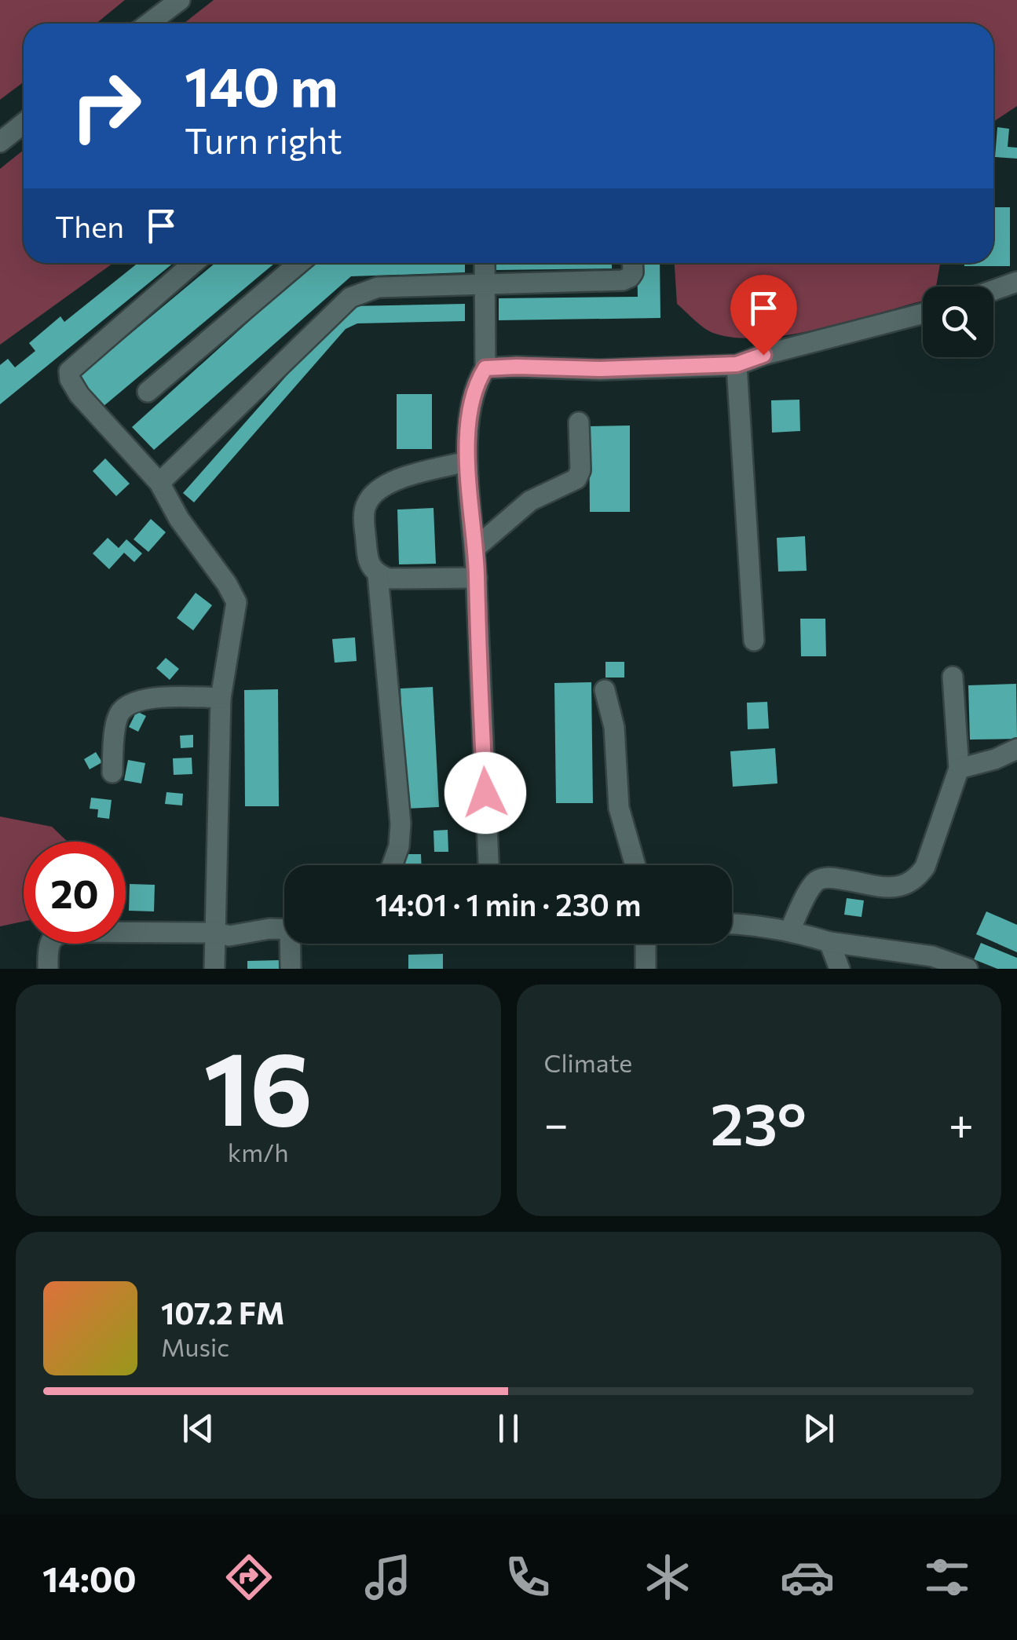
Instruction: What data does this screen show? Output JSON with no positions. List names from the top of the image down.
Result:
{
  "page": {
    "turn": ["140 m", "Turn right"],
    "then": "Then",
    "limit": "20",
    "trip": "14:01 · 1 min · 230 m",
    "tile": [
      ["16", "km/h"],
      "Climate"
    ],
    "heat": ["−", "23°", "+"],
    "song": ["107.2 FM", "Music"],
    "tabs": "14:00"
  }
}
